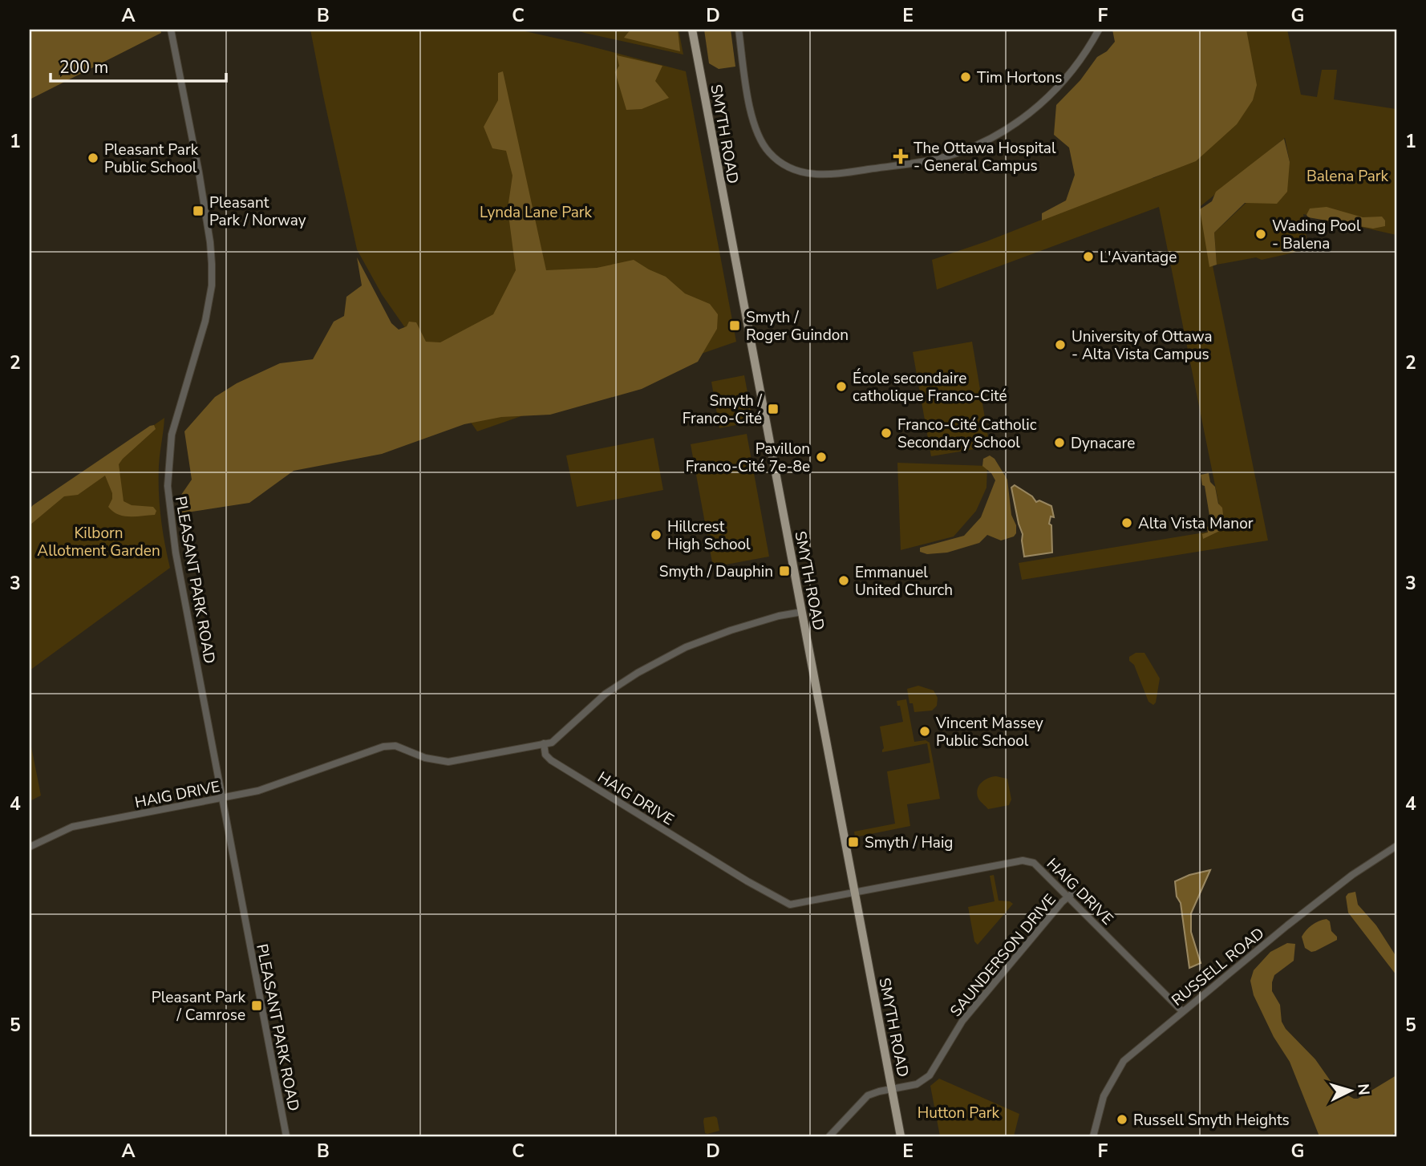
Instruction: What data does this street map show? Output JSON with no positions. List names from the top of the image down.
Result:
{
  "streets": {
    "main road": ["SMYTH ROAD"],
    "street": [
      "PLEASANT PARK ROAD",
      "HAIG DRIVE",
      "SAUNDERSON DRIVE",
      "RUSSELL ROAD"
    ]
  },
  "crossings": [
    ["SMYTH ROAD", "HAIG DRIVE"],
    ["SMYTH ROAD", "SAUNDERSON DRIVE"],
    ["PLEASANT PARK ROAD", "HAIG DRIVE"],
    ["HAIG DRIVE", "SAUNDERSON DRIVE"],
    ["HAIG DRIVE", "RUSSELL ROAD"]
  ],
  "parks": [
    "Balena Park",
    "Lynda Lane Park",
    "Kilborn Allotment Garden",
    "Hutton Park"
  ],
  "places": {
    "other": [
      "Tim Hortons",
      "Pleasant Park Public School",
      "Wading Pool - Balena",
      "L'Avantage",
      "University of Ottawa - Alta Vista Campus",
      "École secondaire catholique Franco-Cité",
      "Franco-Cité Catholic Secondary School",
      "Dynacare",
      "Pavillon Franco-Cité 7e-8e",
      "Alta Vista Manor",
      "Hillcrest High School",
      "Emmanuel United Church",
      "Vincent Massey Public School",
      "Russell Smyth Heights"
    ],
    "health": ["The Ottawa Hospital - General Campus"],
    "transit": [
      "Pleasant Park / Norway",
      "Smyth / Roger Guindon",
      "Smyth / Franco-Cité",
      "Smyth / Dauphin",
      "Smyth / Haig",
      "Pleasant Park / Camrose"
    ]
  },
  "scale_bar": "200 m",
  "north": "right",
  "grid": {
    "columns": [
      "A",
      "B",
      "C",
      "D",
      "E",
      "F",
      "G"
    ],
    "rows": [
      "1",
      "2",
      "3",
      "4",
      "5"
    ]
  }
}
